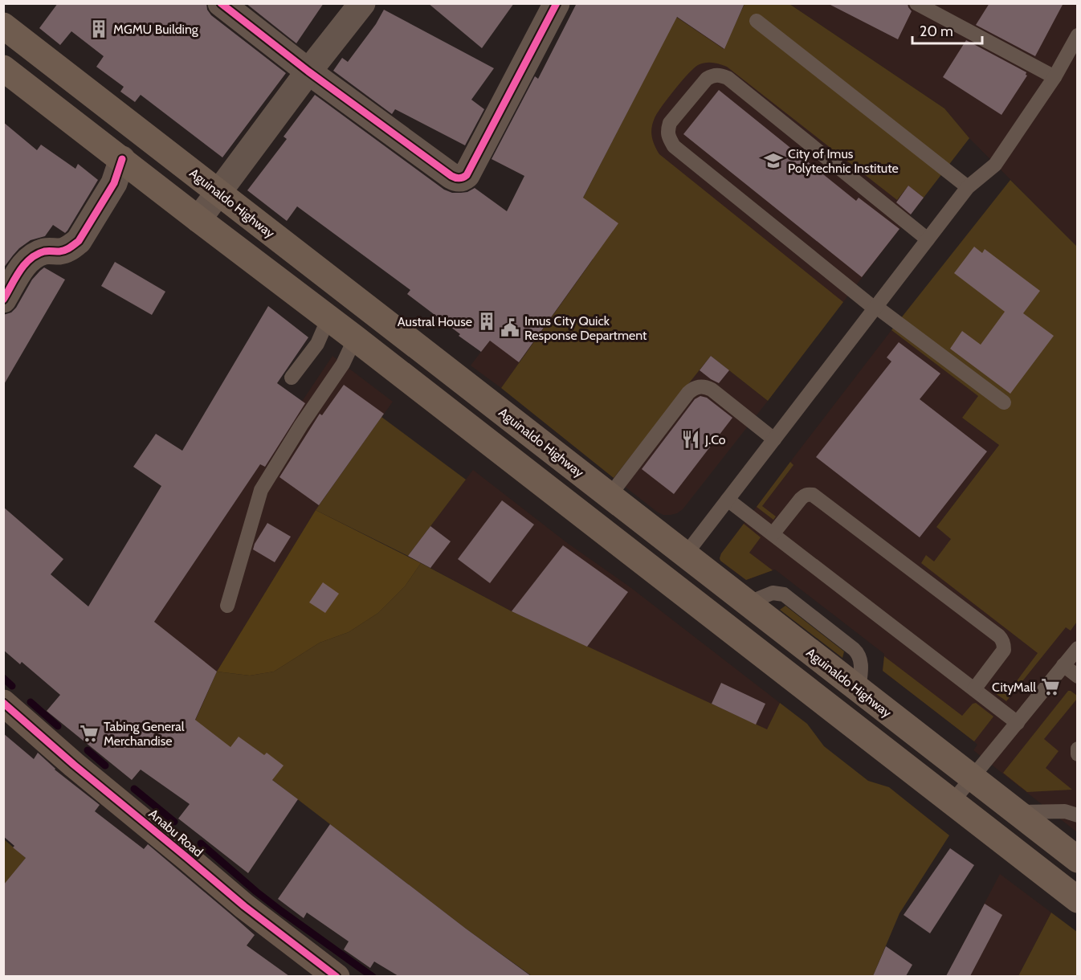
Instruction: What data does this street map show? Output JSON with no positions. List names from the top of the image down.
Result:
{
  "streets": {
    "highway": ["Aguinaldo Highway"],
    "street": ["Anabu Road"]
  },
  "places": {
    "building": ["MGMU Building", "Austral House"],
    "school or university": ["City of Imus Polytechnic Institute"],
    "public building": ["Imus City Quick Response Department"],
    "restaurant": ["J.Co"],
    "supermarket": ["CityMall", "Tabing General Merchandise"]
  },
  "scale_bar": "20 m"
}
